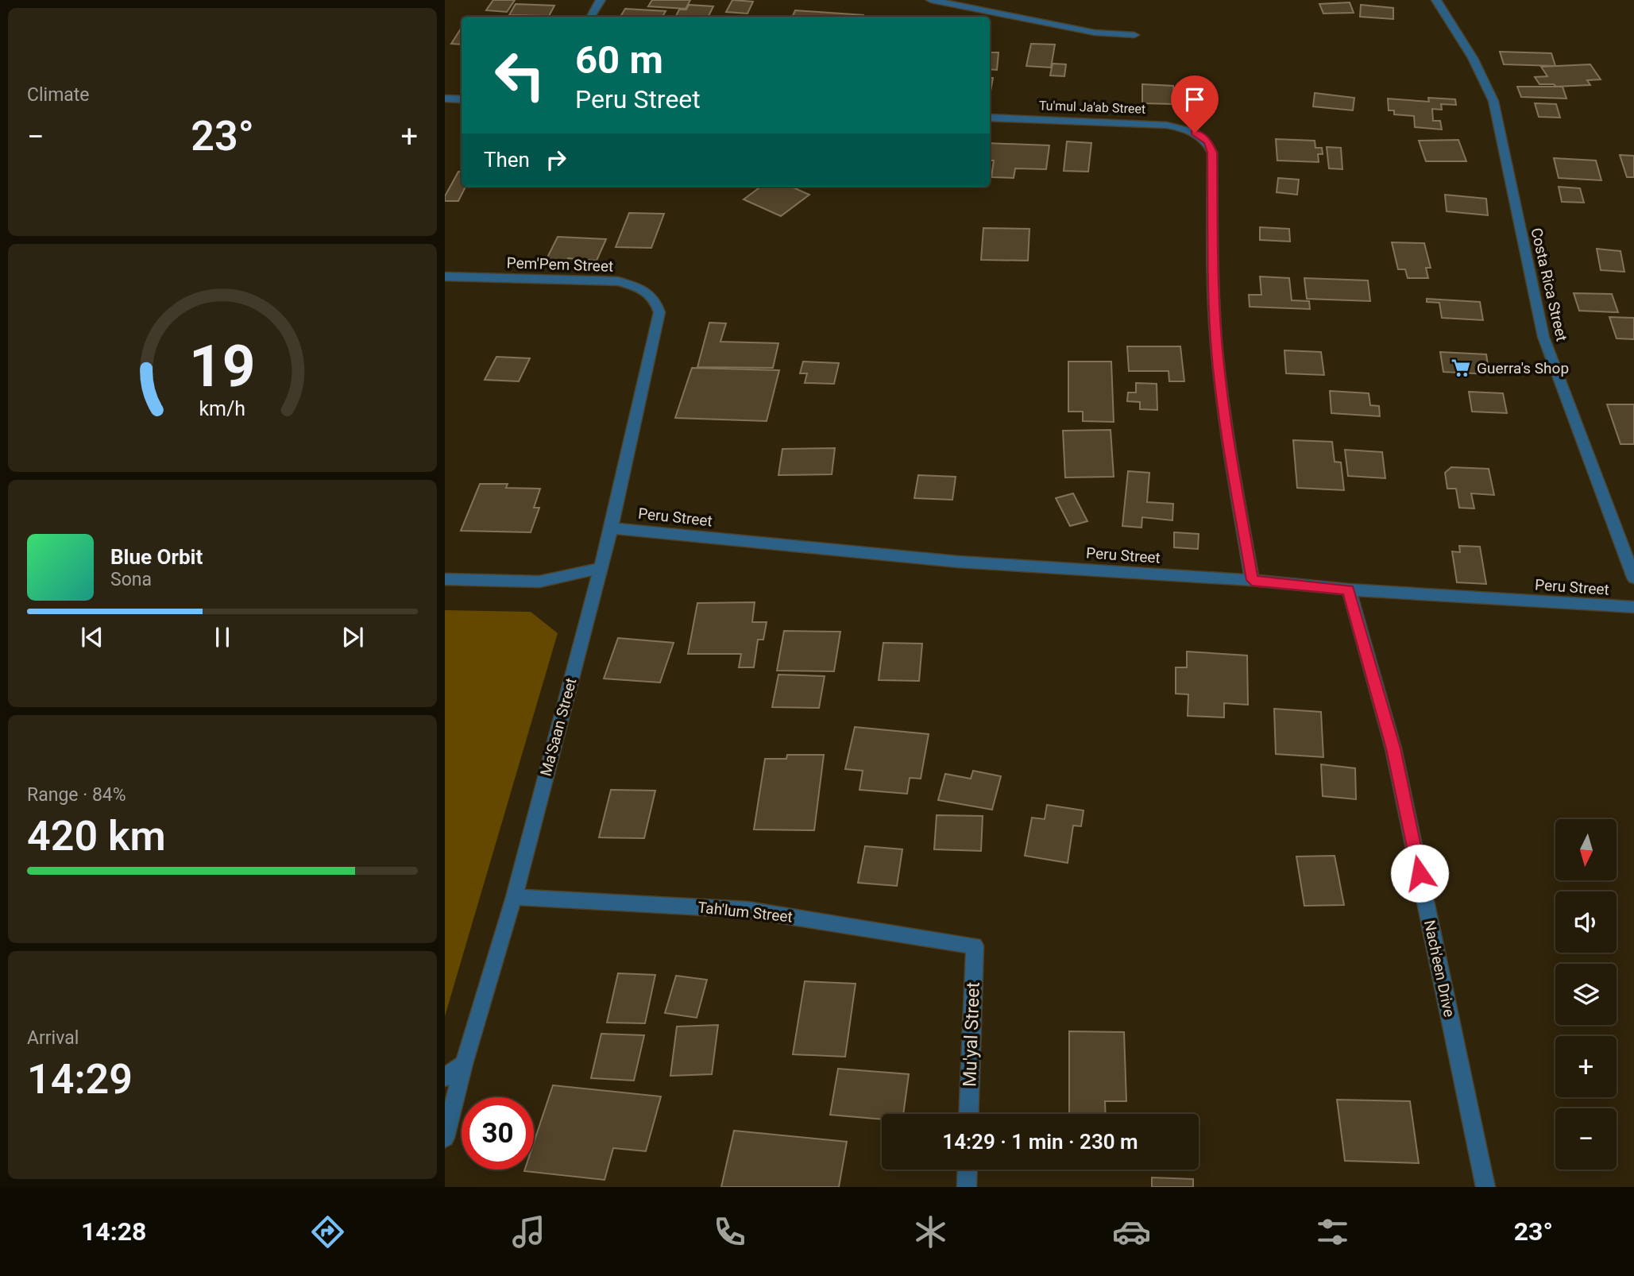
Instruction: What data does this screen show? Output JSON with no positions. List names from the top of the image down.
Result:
{
  "streets": {
    "street": [
      "Tu'mul Ja'ab Street",
      "Pem'Pem Street",
      "Costa Rica Street",
      "Peru Street",
      "Ma'Saan Street",
      "Tah'lum Street",
      "Nach'een Drive",
      "Mu'yal Street"
    ]
  },
  "crossings": [
    ["Tu'mul Ja'ab Street", "Peru Street"],
    ["Pem'Pem Street", "Ma'Saan Street"],
    ["Peru Street", "Ma'Saan Street"],
    ["Peru Street", "Nach'een Drive"],
    ["Ma'Saan Street", "Tah'lum Street"],
    ["Tah'lum Street", "Mu'yal Street"]
  ],
  "places": {
    "supermarket": ["Guerra's Shop"]
  },
  "north": "bottom",
  "page": {
    "tile": [
      "Climate",
      ["Range · 84%", "420 km"],
      ["Arrival", "14:29"]
    ],
    "turn": ["60 m", "Peru Street"],
    "heat": ["−", "23°", "+"],
    "then": "Then",
    "song": ["Blue Orbit", "Sona"],
    "map_buttons": ["+", "−"],
    "limit": "30",
    "trip": "14:29 · 1 min · 230 m",
    "tabs": ["14:28", "23°"],
    "gauge": ["19", "km/h"]
  }
}
